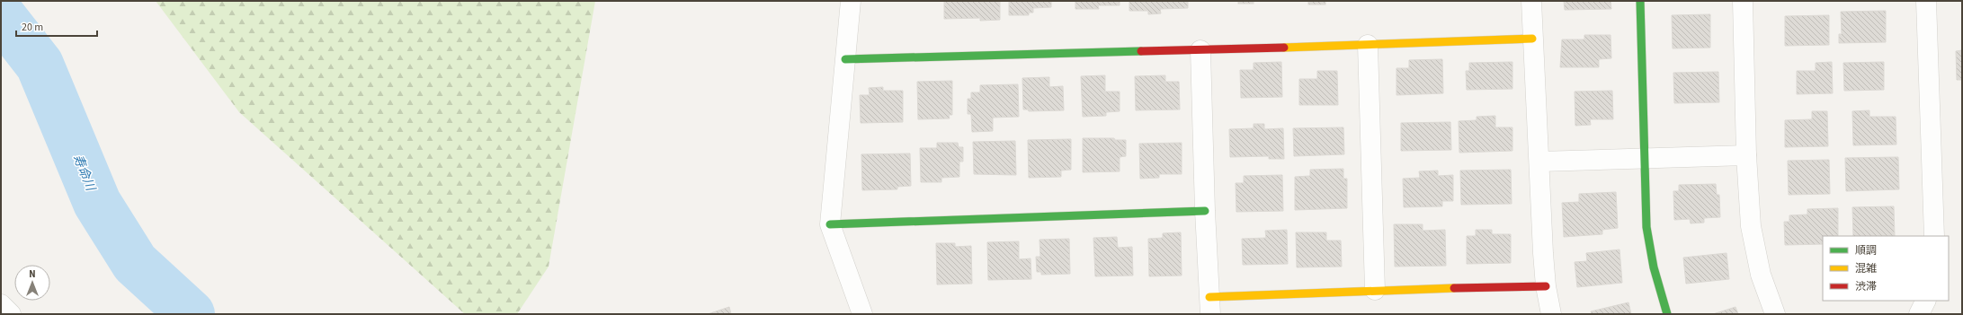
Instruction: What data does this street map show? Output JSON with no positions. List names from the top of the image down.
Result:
{
  "water": ["寿命川"],
  "legend": ["順調", "混雑", "渋滞"],
  "scale_bar": "20 m",
  "north": "top"
}
